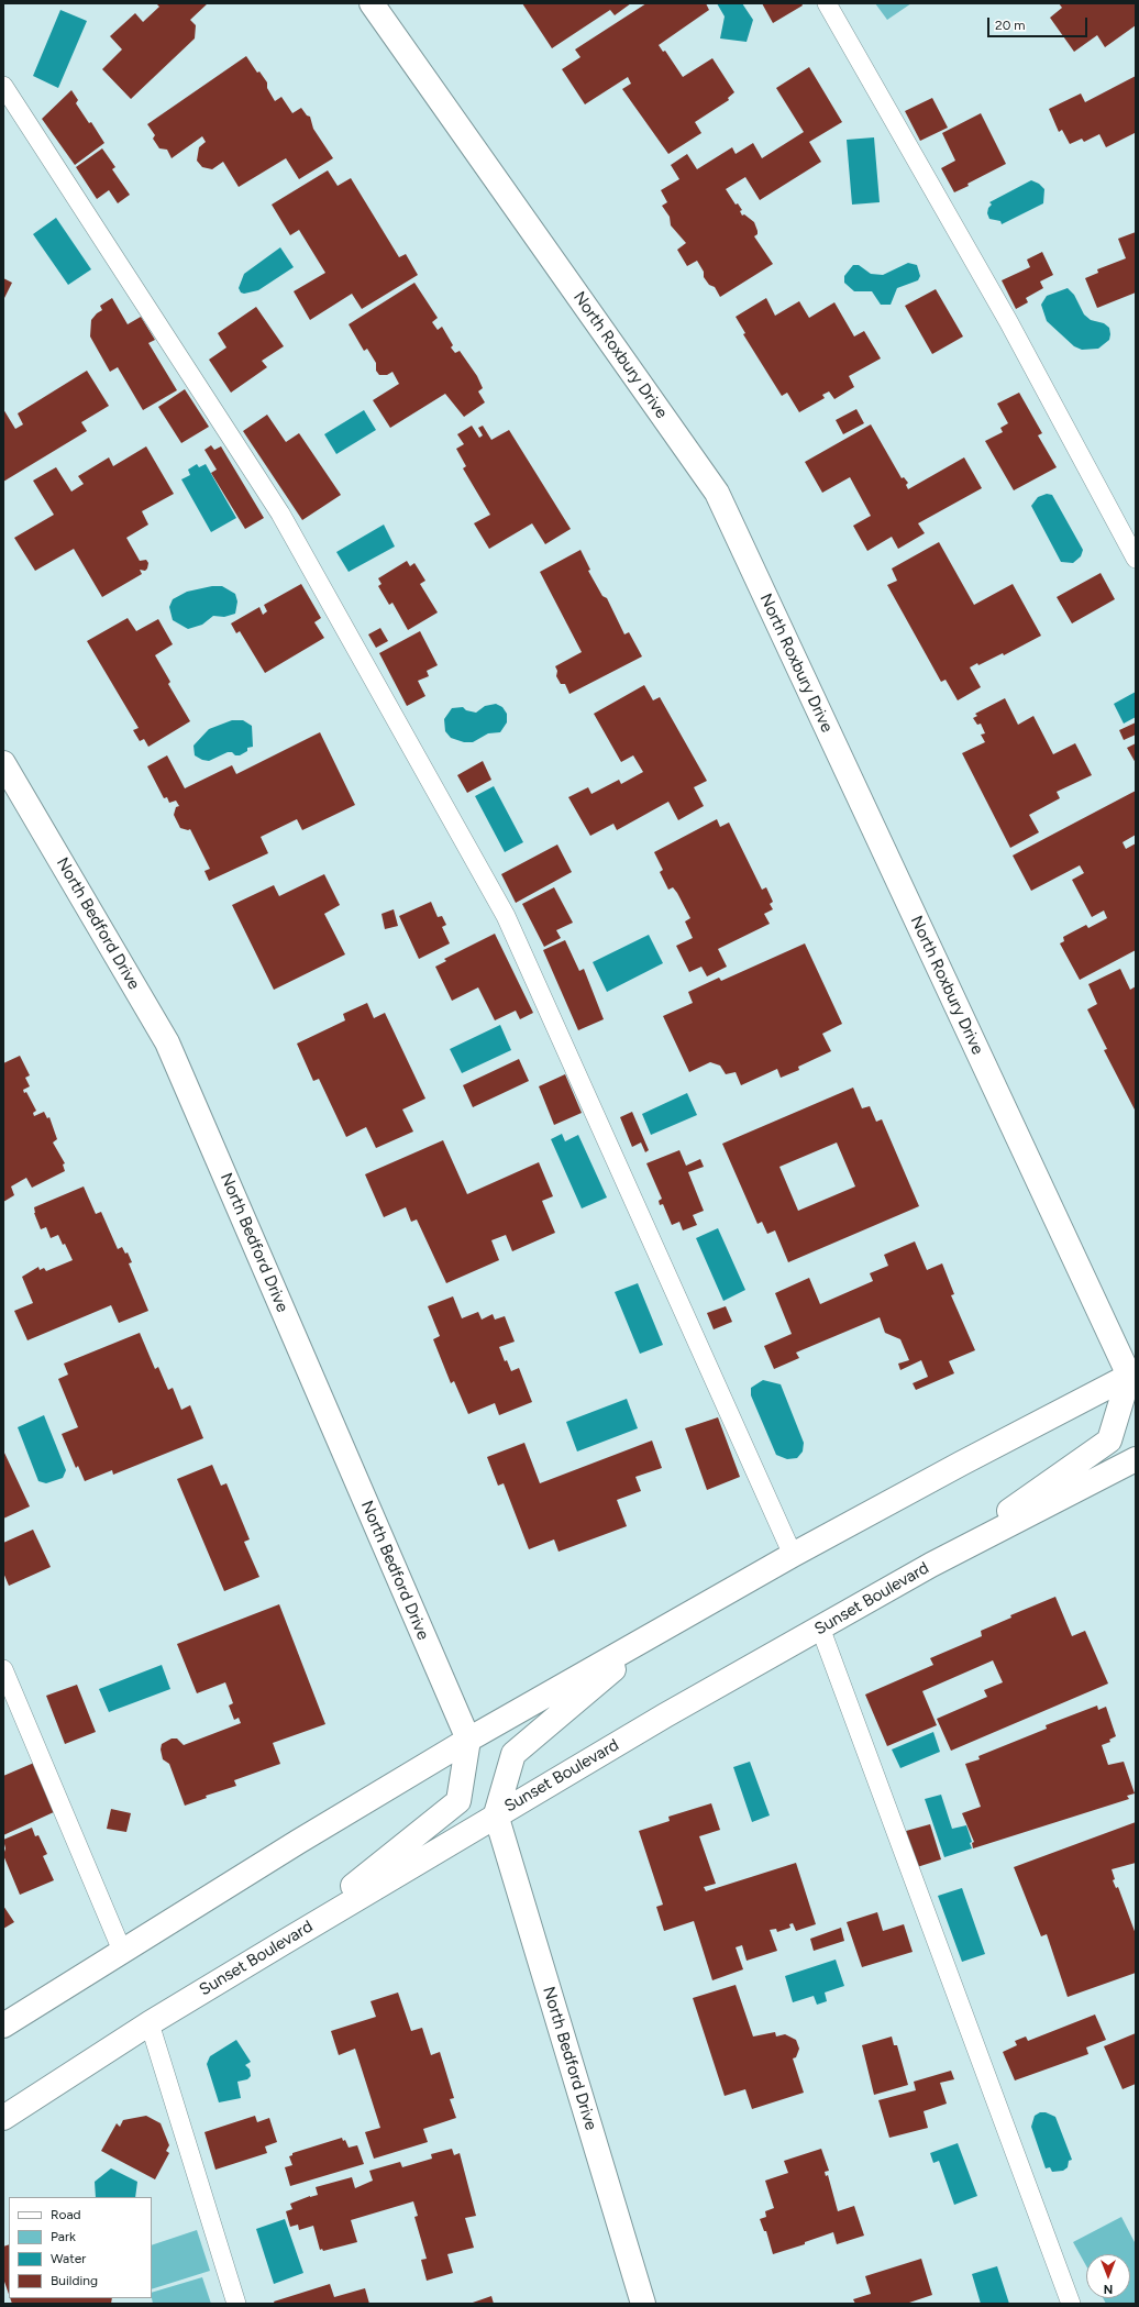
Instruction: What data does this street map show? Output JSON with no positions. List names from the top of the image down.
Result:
{
  "streets": {
    "main road": ["North Roxbury Drive", "North Bedford Drive", "Sunset Boulevard"]
  },
  "crossings": [
    ["North Bedford Drive", "Sunset Boulevard"]
  ],
  "legend": [
    "Road",
    "Park",
    "Water",
    "Building"
  ],
  "scale_bar": "20 m",
  "north": "bottom"
}
